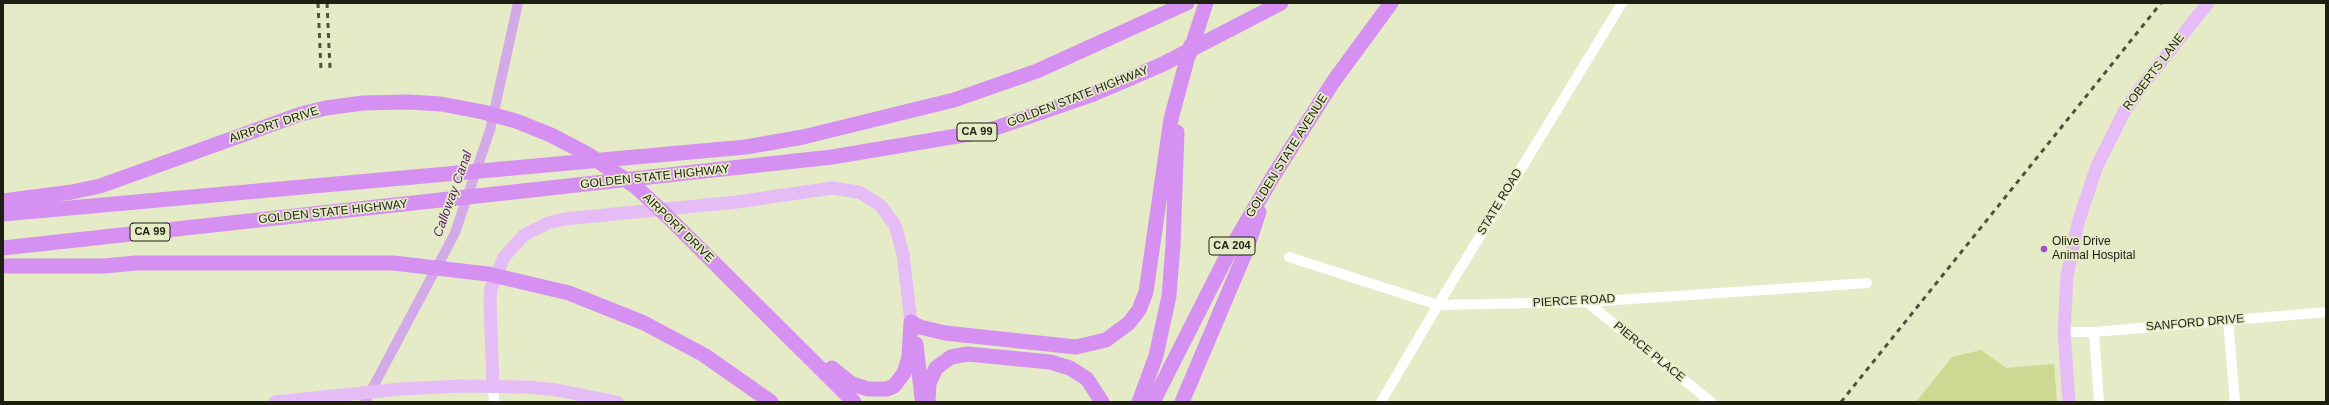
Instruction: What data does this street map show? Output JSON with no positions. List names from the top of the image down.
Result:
{
  "streets": {
    "highway": [
      "GOLDEN STATE HIGHWAY",
      "AIRPORT DRIVE",
      "CA 99",
      "GOLDEN STATE AVENUE",
      "CA 204"
    ],
    "main road": ["ROBERTS LANE"],
    "street": [
      "STATE ROAD",
      "PIERCE ROAD",
      "SANFORD DRIVE",
      "PIERCE PLACE"
    ]
  },
  "crossings": [
    ["ROBERTS LANE", "SANFORD DRIVE"],
    ["STATE ROAD", "PIERCE ROAD"],
    ["PIERCE ROAD", "PIERCE PLACE"]
  ],
  "water": ["Calloway Canal"],
  "places": ["Olive Drive Animal Hospital"]
}
